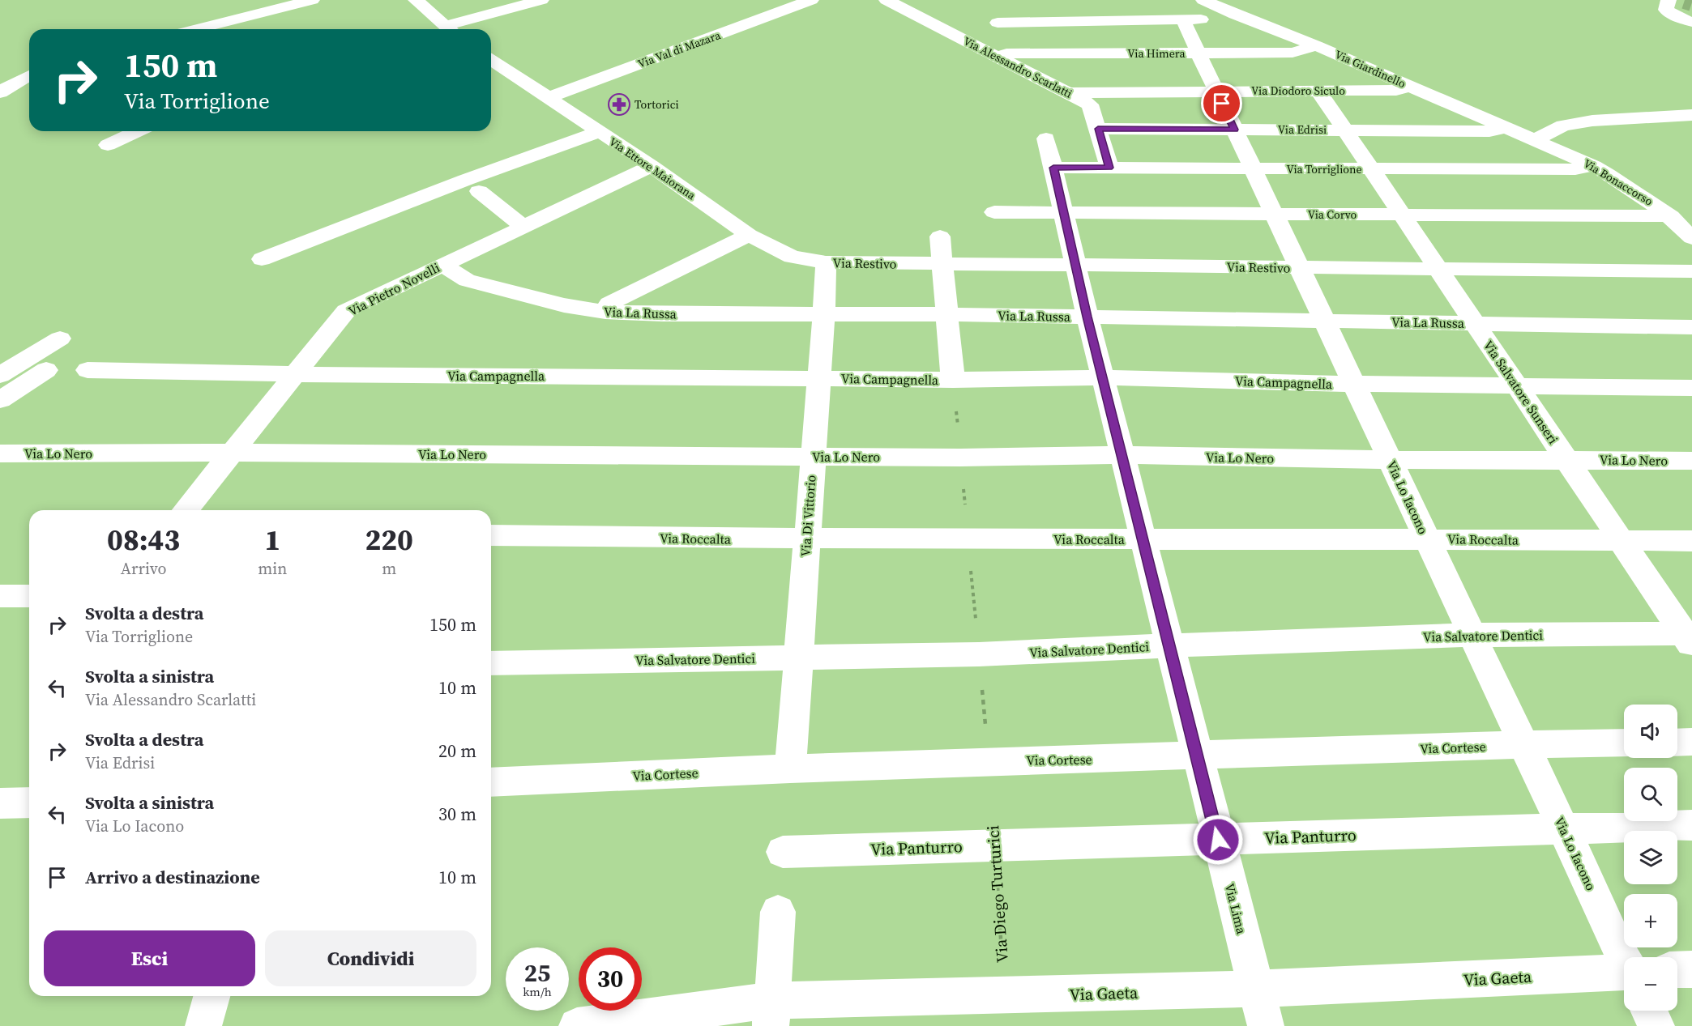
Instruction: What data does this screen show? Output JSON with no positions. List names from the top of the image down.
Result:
{
  "streets": {
    "street": [
      "Via Val di Mazara",
      "Via Himera",
      "Via Alessandro Scarlatti",
      "Via Giardinello",
      "Via Diodoro Siculo",
      "Via Edrisi",
      "Via Ettore Maiorana",
      "Via Torriglione",
      "Via Bonaccorso",
      "Via Corvo",
      "Via Restivo",
      "Via Pietro Novelli",
      "Via La Russa",
      "Via Campagnella",
      "Via Salvatore Sunseri",
      "Via Lo Nero",
      "Via Lo Iacono",
      "Via Di Vittorio",
      "Via Roccalta",
      "Via Salvatore Dentici",
      "Via Cortese",
      "Via Panturro",
      "Via Lima",
      "Via Gaeta"
    ],
    "path": ["Via Diego Turturici"]
  },
  "crossings": [
    ["Via Val di Mazara", "Via Ettore Maiorana"],
    ["Via Himera", "Via Alessandro Scarlatti"],
    ["Via Himera", "Via Giardinello"],
    ["Via Himera", "Via Lo Iacono"],
    ["Via Alessandro Scarlatti", "Via Diodoro Siculo"],
    ["Via Alessandro Scarlatti", "Via Edrisi"],
    ["Via Alessandro Scarlatti", "Via Torriglione"],
    ["Via Giardinello", "Via Diodoro Siculo"],
    ["Via Giardinello", "Via Edrisi"],
    ["Via Giardinello", "Via Bonaccorso"],
    ["Via Diodoro Siculo", "Via Salvatore Sunseri"],
    ["Via Diodoro Siculo", "Via Lo Iacono"],
    ["Via Edrisi", "Via Salvatore Sunseri"],
    ["Via Edrisi", "Via Lo Iacono"],
    ["Via Ettore Maiorana", "Via Restivo"],
    ["Via Ettore Maiorana", "Via Pietro Novelli"],
    ["Via Ettore Maiorana", "Via Di Vittorio"],
    ["Via Torriglione", "Via Bonaccorso"],
    ["Via Torriglione", "Via Salvatore Sunseri"],
    ["Via Torriglione", "Via Lo Iacono"],
    ["Via Torriglione", "Via Lima"],
    ["Via Bonaccorso", "Via Corvo"],
    ["Via Corvo", "Via Salvatore Sunseri"],
    ["Via Corvo", "Via Lo Iacono"],
    ["Via Corvo", "Via Lima"],
    ["Via Restivo", "Via Salvatore Sunseri"],
    ["Via Restivo", "Via Lo Iacono"],
    ["Via Restivo", "Via Di Vittorio"],
    ["Via Restivo", "Via Lima"],
    ["Via Pietro Novelli", "Via La Russa"],
    ["Via Pietro Novelli", "Via Campagnella"],
    ["Via Pietro Novelli", "Via Lo Nero"],
    ["Via La Russa", "Via Salvatore Sunseri"],
    ["Via La Russa", "Via Lo Iacono"],
    ["Via La Russa", "Via Di Vittorio"],
    ["Via La Russa", "Via Lima"],
    ["Via Campagnella", "Via Salvatore Sunseri"],
    ["Via Campagnella", "Via Lo Iacono"],
    ["Via Campagnella", "Via Di Vittorio"],
    ["Via Campagnella", "Via Lima"],
    ["Via Salvatore Sunseri", "Via Lo Nero"],
    ["Via Salvatore Sunseri", "Via Roccalta"],
    ["Via Salvatore Sunseri", "Via Salvatore Dentici"],
    ["Via Lo Nero", "Via Lo Iacono"],
    ["Via Lo Nero", "Via Di Vittorio"],
    ["Via Lo Nero", "Via Lima"],
    ["Via Lo Iacono", "Via Roccalta"],
    ["Via Lo Iacono", "Via Salvatore Dentici"],
    ["Via Lo Iacono", "Via Cortese"],
    ["Via Lo Iacono", "Via Panturro"],
    ["Via Di Vittorio", "Via Roccalta"],
    ["Via Di Vittorio", "Via Salvatore Dentici"],
    ["Via Di Vittorio", "Via Cortese"],
    ["Via Roccalta", "Via Lima"],
    ["Via Salvatore Dentici", "Via Lima"],
    ["Via Cortese", "Via Lima"],
    ["Via Panturro", "Via Diego Turturici"],
    ["Via Panturro", "Via Lima"],
    ["Via Diego Turturici", "Via Gaeta"],
    ["Via Lima", "Via Gaeta"]
  ],
  "places": {
    "pharmacy": ["Tortorici"]
  },
  "page": {
    "turn": ["150 m", "Via Torriglione"],
    "eta": [
      "08:43",
      "Arrivo",
      "1",
      "min",
      "220",
      "m"
    ],
    "list": [
      {
        "name": "Svolta a destra",
        "note": "Via Torriglione",
        "value": "150 m"
      },
      {
        "name": "Svolta a sinistra",
        "note": "Via Alessandro Scarlatti",
        "value": "10 m"
      },
      {
        "name": "Svolta a destra",
        "note": "Via Edrisi",
        "value": "20 m"
      },
      {
        "name": "Svolta a sinistra",
        "note": "Via Lo Iacono",
        "value": "30 m"
      },
      {
        "name": "Arrivo a destinazione",
        "value": "10 m"
      }
    ],
    "map_buttons": ["+", "−"],
    "buttons": ["Esci", "Condividi"],
    "speed": "25 km/h",
    "limit": "30"
  }
}
